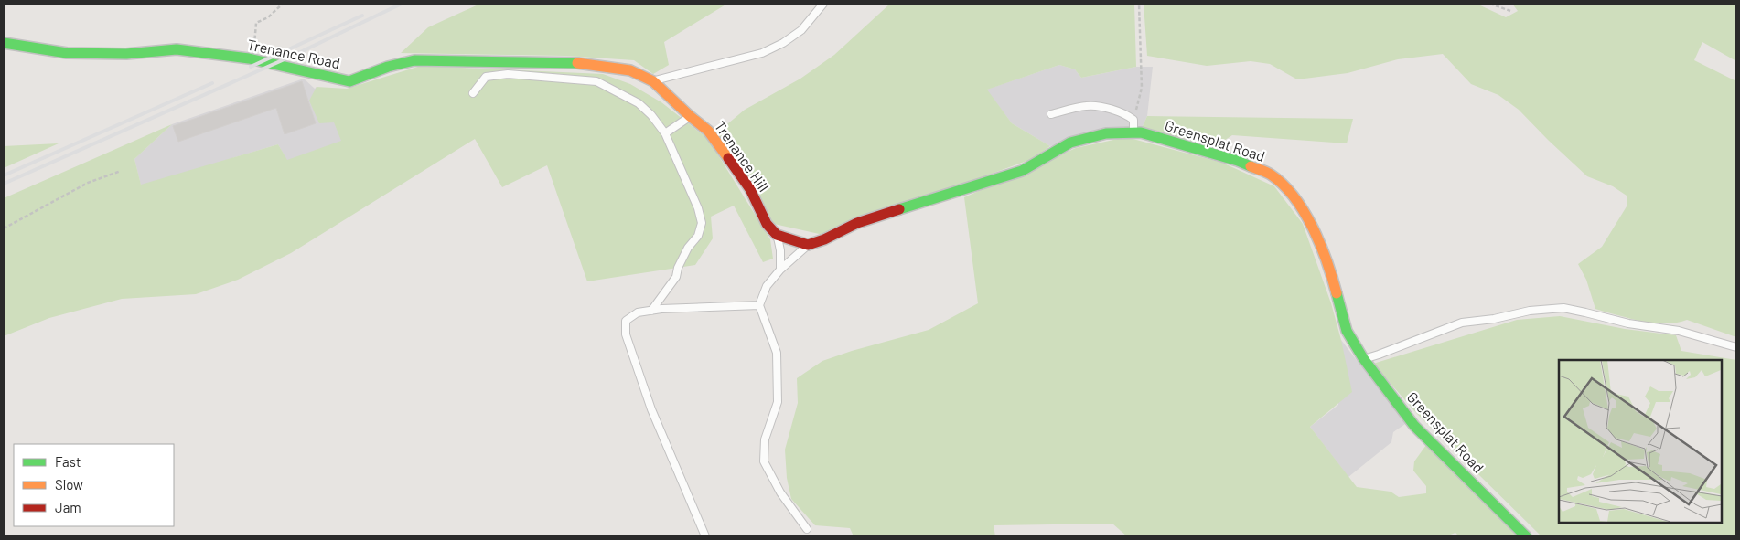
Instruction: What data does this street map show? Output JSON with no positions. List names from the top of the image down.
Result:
{
  "streets": {
    "street": ["Trenance Road", "Greensplat Road", "Trenance Hill"]
  },
  "crossings": [
    ["Trenance Road", "Trenance Hill"]
  ],
  "legend": ["Fast", "Slow", "Jam"]
}
